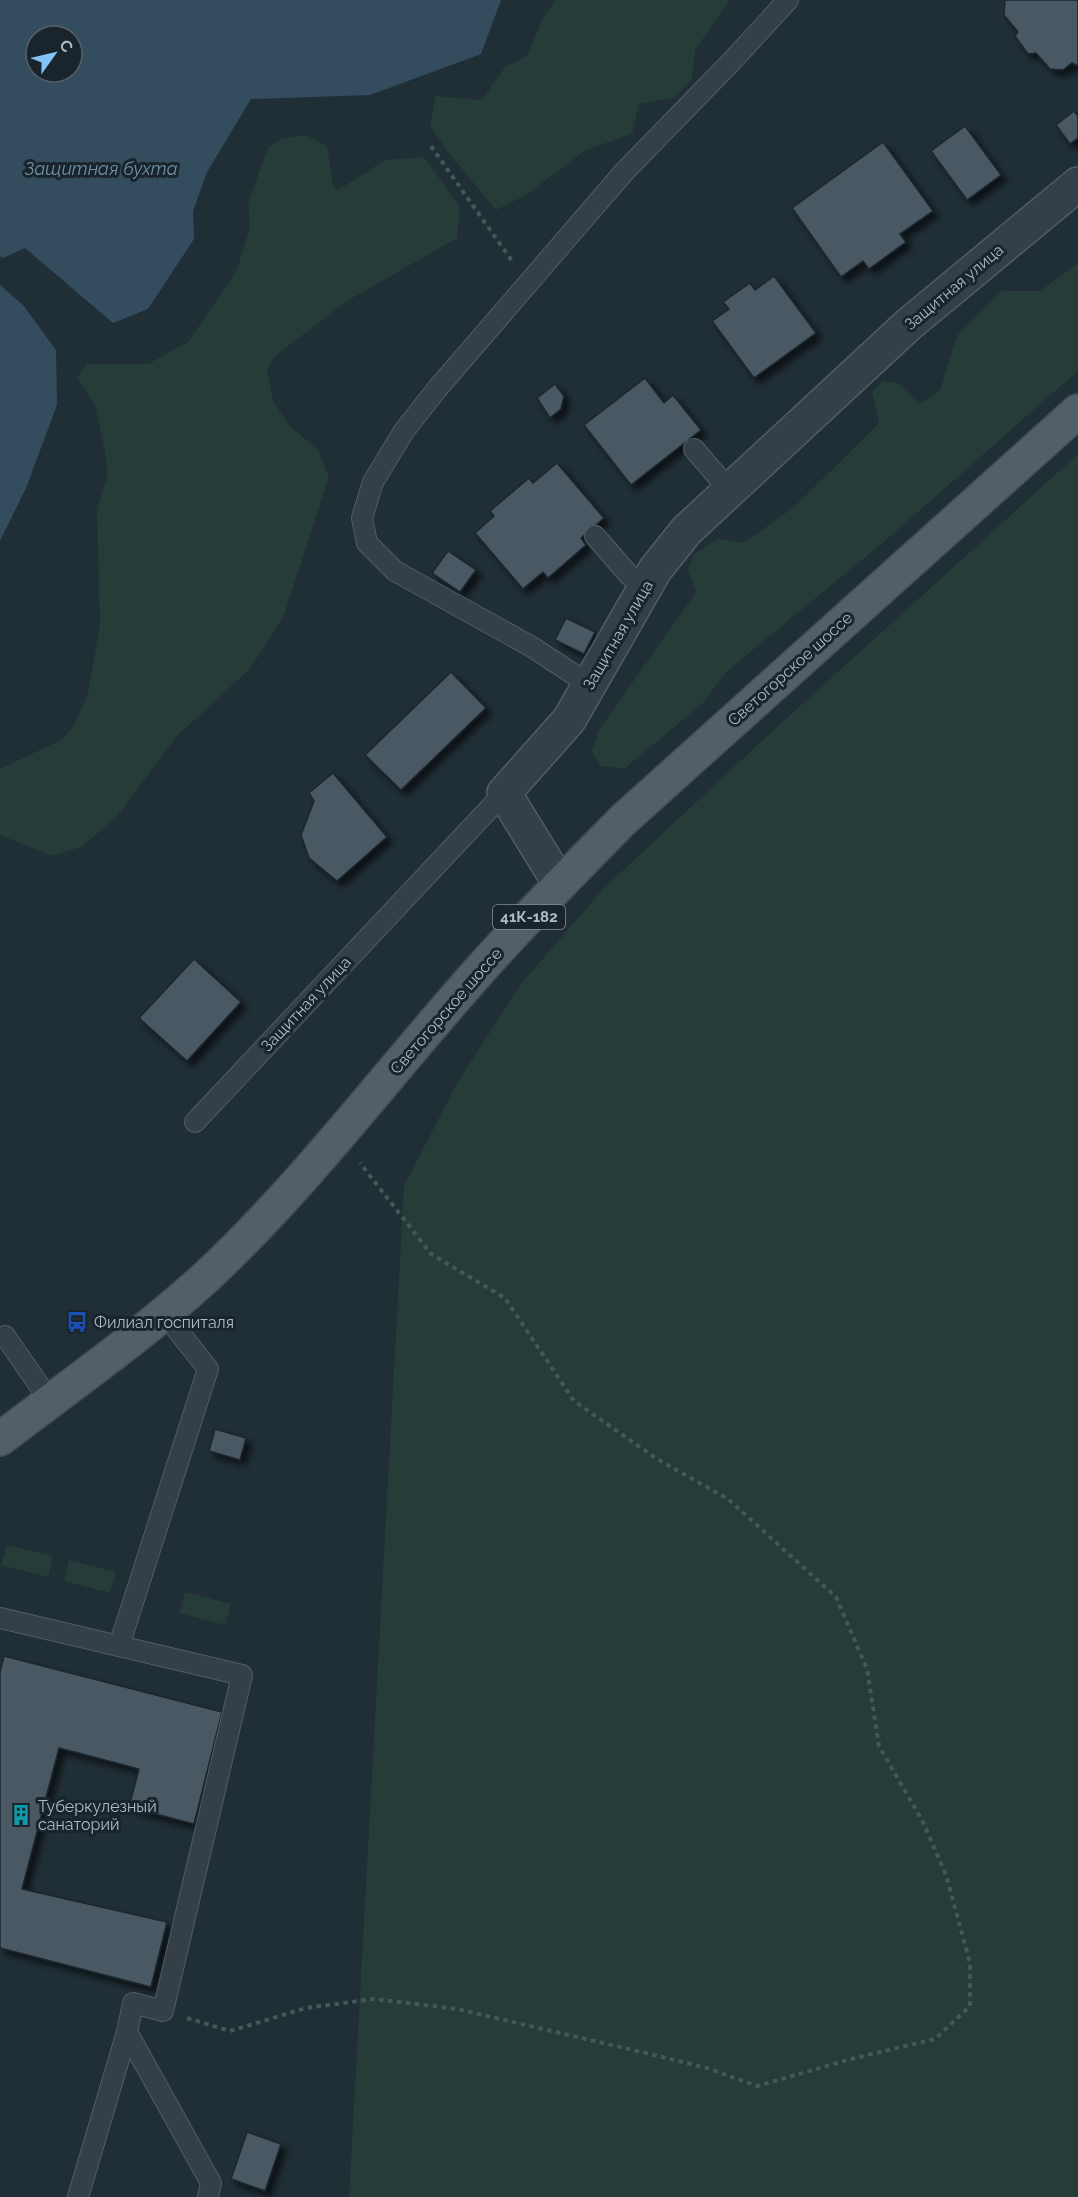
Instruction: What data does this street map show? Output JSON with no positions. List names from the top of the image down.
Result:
{
  "streets": {
    "main road": ["Светогорское шоссе", "41К-182"],
    "street": ["Защитная улица"]
  },
  "water": ["Защитная бухта"],
  "places": {
    "bus stop": ["Филиал госпиталя"],
    "building": ["Туберкулезный санаторий"]
  },
  "north": "top right"
}
